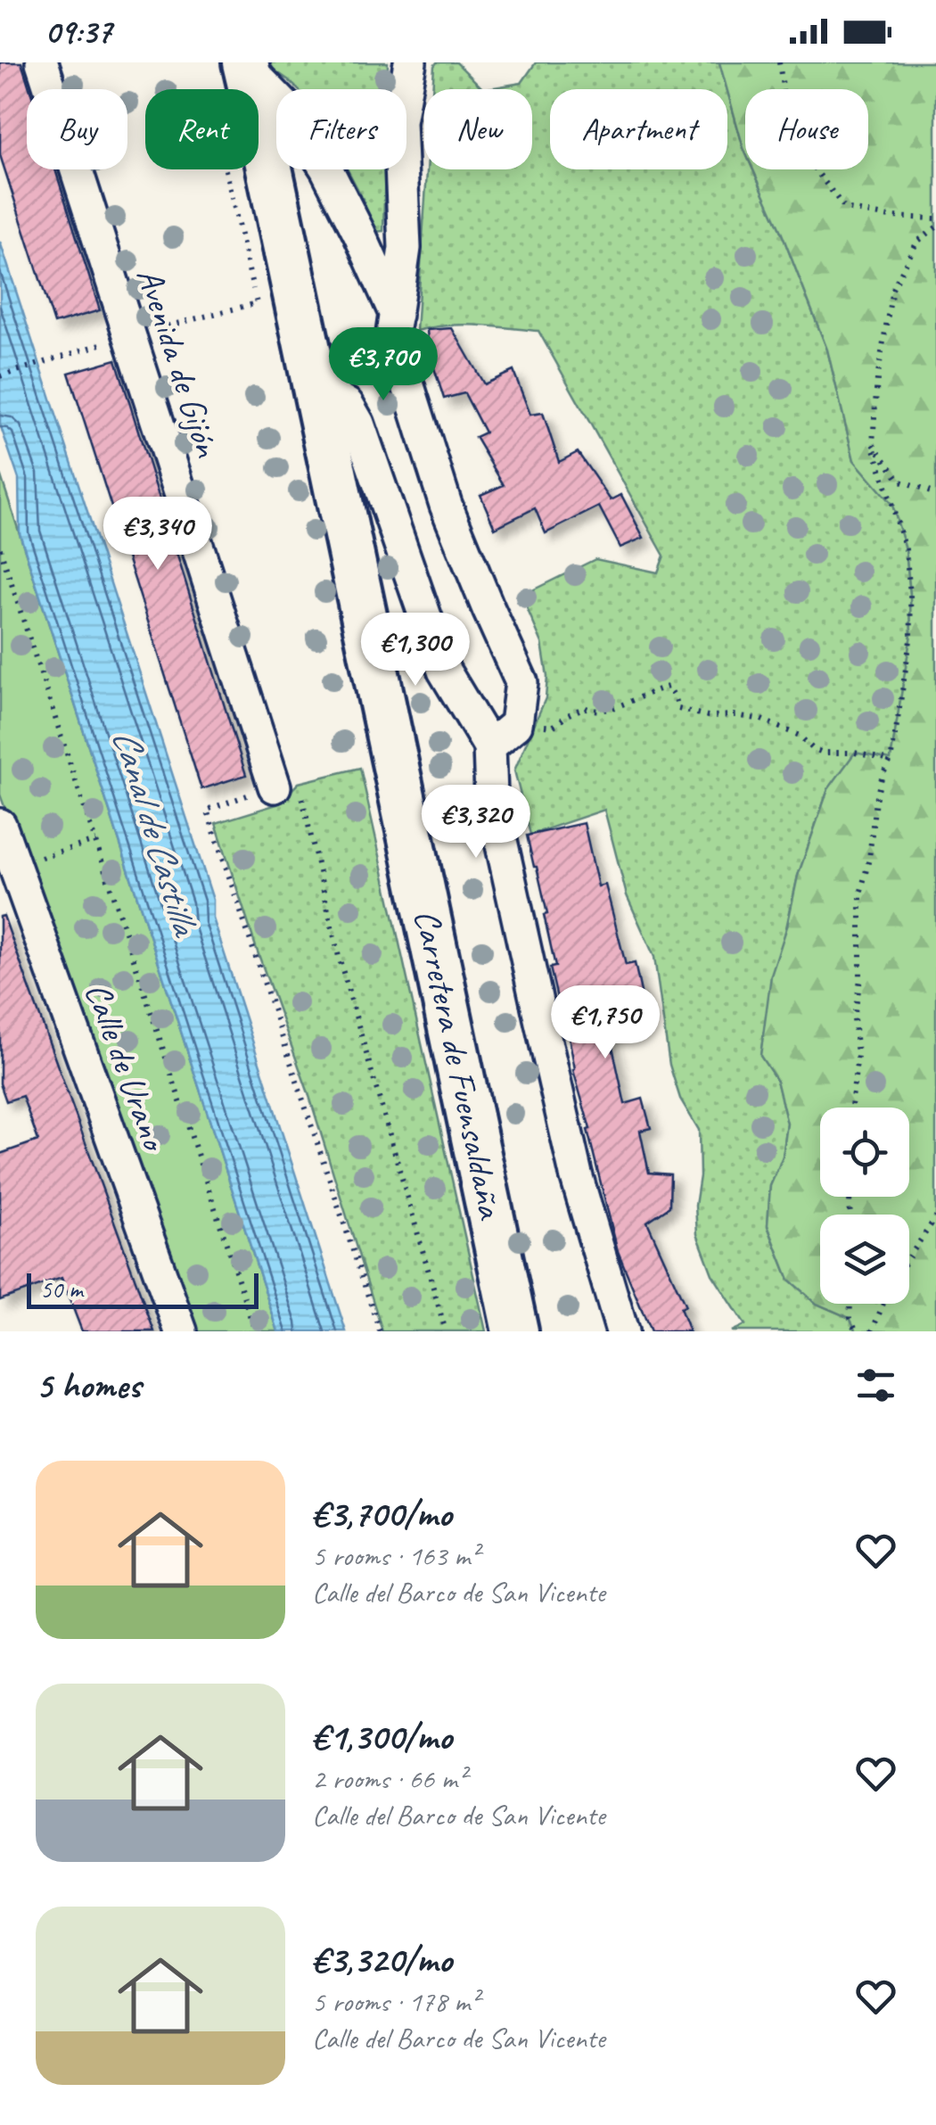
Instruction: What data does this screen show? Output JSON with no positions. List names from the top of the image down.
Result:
{
  "streets": {
    "main road": ["Carretera de Fuensaldaña"],
    "street": ["Avenida de Gijón", "Calle de Urano"]
  },
  "water": ["Canal de Castilla"],
  "scale_bar": "50 m",
  "page": {
    "status": "09:37",
    "chip": [
      "Buy",
      "Rent",
      "Filters",
      "New",
      "Apartment",
      "House"
    ],
    "price": [
      "€3,700",
      "€3,340",
      "€1,300",
      "€3,320",
      "€1,750"
    ],
    "scale": "50 m",
    "heading": "5 homes",
    "list": [
      {
        "name": "€3,700/mo",
        "note": "5 rooms · 163 m² · Calle del Barco de San Vicente"
      },
      {
        "name": "€1,300/mo",
        "note": "2 rooms · 66 m² · Calle del Barco de San Vicente"
      },
      {
        "name": "€3,320/mo",
        "note": "5 rooms · 178 m² · Calle del Barco de San Vicente"
      }
    ]
  }
}
